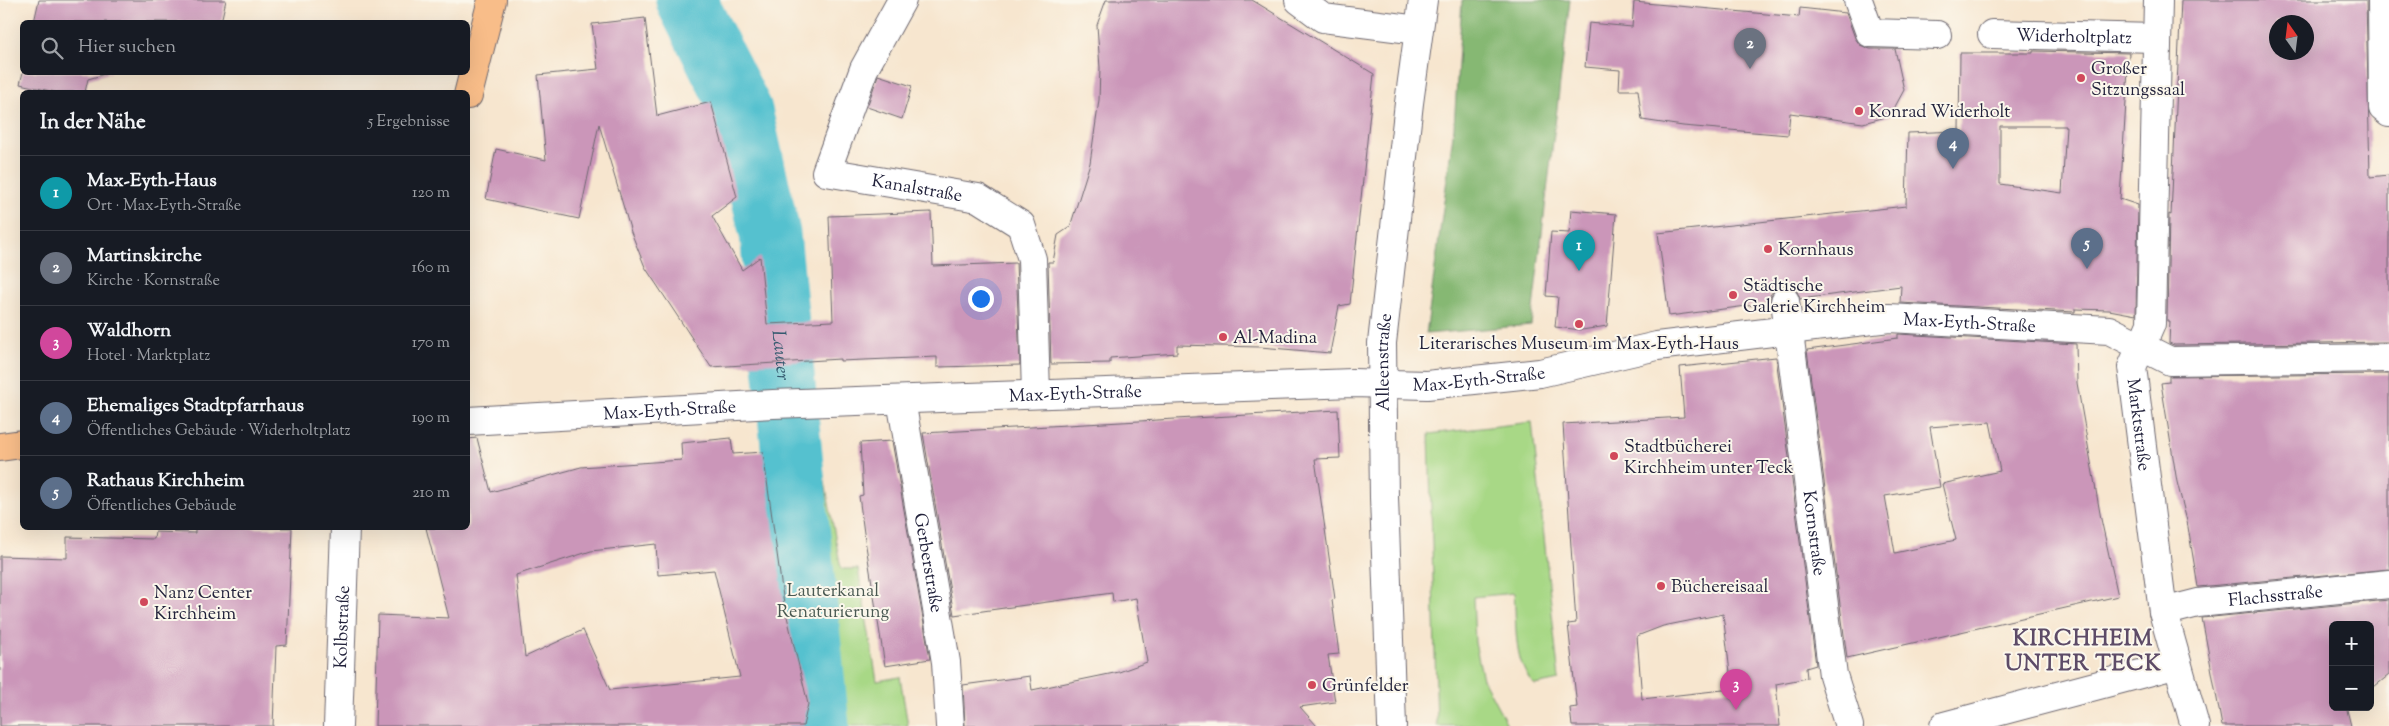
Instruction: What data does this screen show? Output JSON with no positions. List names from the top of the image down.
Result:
{
  "streets": {
    "street": [
      "Widerholtplatz",
      "Kanalstraße",
      "Max-Eyth-Straße",
      "Alleenstraße",
      "Marktstraße",
      "Kornstraße",
      "Gerberstraße",
      "Flachsstraße",
      "Kolbstraße"
    ]
  },
  "crossings": [
    ["Widerholtplatz", "Marktstraße"],
    ["Kanalstraße", "Max-Eyth-Straße"],
    ["Max-Eyth-Straße", "Alleenstraße"],
    ["Max-Eyth-Straße", "Marktstraße"],
    ["Max-Eyth-Straße", "Kornstraße"],
    ["Max-Eyth-Straße", "Gerberstraße"],
    ["Marktstraße", "Flachsstraße"]
  ],
  "districts": ["KIRCHHEIM UNTER TECK"],
  "water": ["Lauter"],
  "parks": ["Lauterkanal Renaturierung"],
  "places": [
    "Großer Sitzungssaal",
    "Konrad Widerholt",
    "Kornhaus",
    "Städtische Galerie Kirchheim",
    "Literarisches Museum im Max-Eyth-Haus",
    "Al-Madina",
    "Stadtbücherei Kirchheim unter Teck",
    "Büchereisaal",
    "Nanz Center Kirchheim",
    "Grünfelder"
  ],
  "north": "top",
  "page": {
    "search": "Hier suchen",
    "pins": [
      "2",
      "4",
      "5",
      "1",
      "3"
    ],
    "heading": ["In der Nähe", "5 Ergebnisse"],
    "list": [
      {
        "mark": "1",
        "name": "Max-Eyth-Haus",
        "note": "Ort · Max-Eyth-Straße",
        "value": "120 m"
      },
      {
        "mark": "2",
        "name": "Martinskirche",
        "note": "Kirche · Kornstraße",
        "value": "160 m"
      },
      {
        "mark": "3",
        "name": "Waldhorn",
        "note": "Hotel · Marktplatz",
        "value": "170 m"
      },
      {
        "mark": "4",
        "name": "Ehemaliges Stadtpfarrhaus",
        "note": "Öffentliches Gebäude · Widerholtplatz",
        "value": "190 m"
      },
      {
        "mark": "5",
        "name": "Rathaus Kirchheim",
        "note": "Öffentliches Gebäude",
        "value": "210 m"
      }
    ],
    "map_buttons": ["+", "−"]
  }
}
